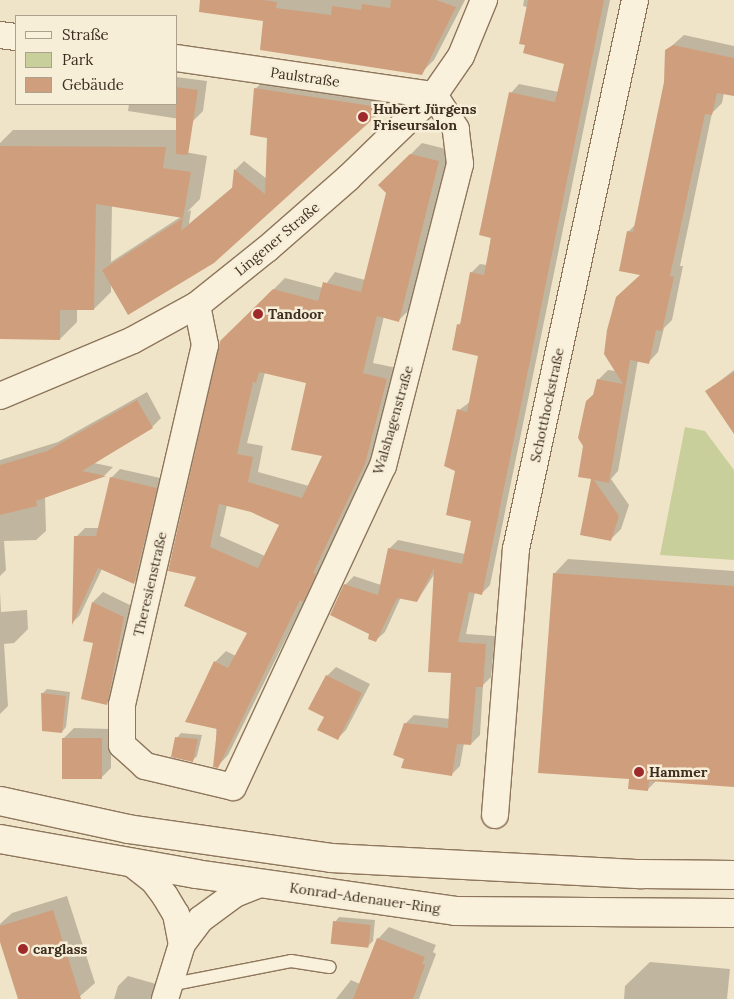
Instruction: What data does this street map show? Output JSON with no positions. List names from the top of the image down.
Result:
{
  "streets": {
    "main road": ["Konrad-Adenauer-Ring"],
    "street": [
      "Paulstraße",
      "Lingener Straße",
      "Schotthockstraße",
      "Walshagenstraße",
      "Theresienstraße"
    ]
  },
  "crossings": [
    ["Paulstraße", "Lingener Straße"],
    ["Paulstraße", "Walshagenstraße"],
    ["Lingener Straße", "Walshagenstraße"],
    ["Lingener Straße", "Theresienstraße"],
    ["Walshagenstraße", "Theresienstraße"]
  ],
  "places": [
    "Hubert Jürgens Friseursalon",
    "Tandoor",
    "Hammer",
    "carglass"
  ],
  "legend": ["Straße", "Park", "Gebäude"]
}
